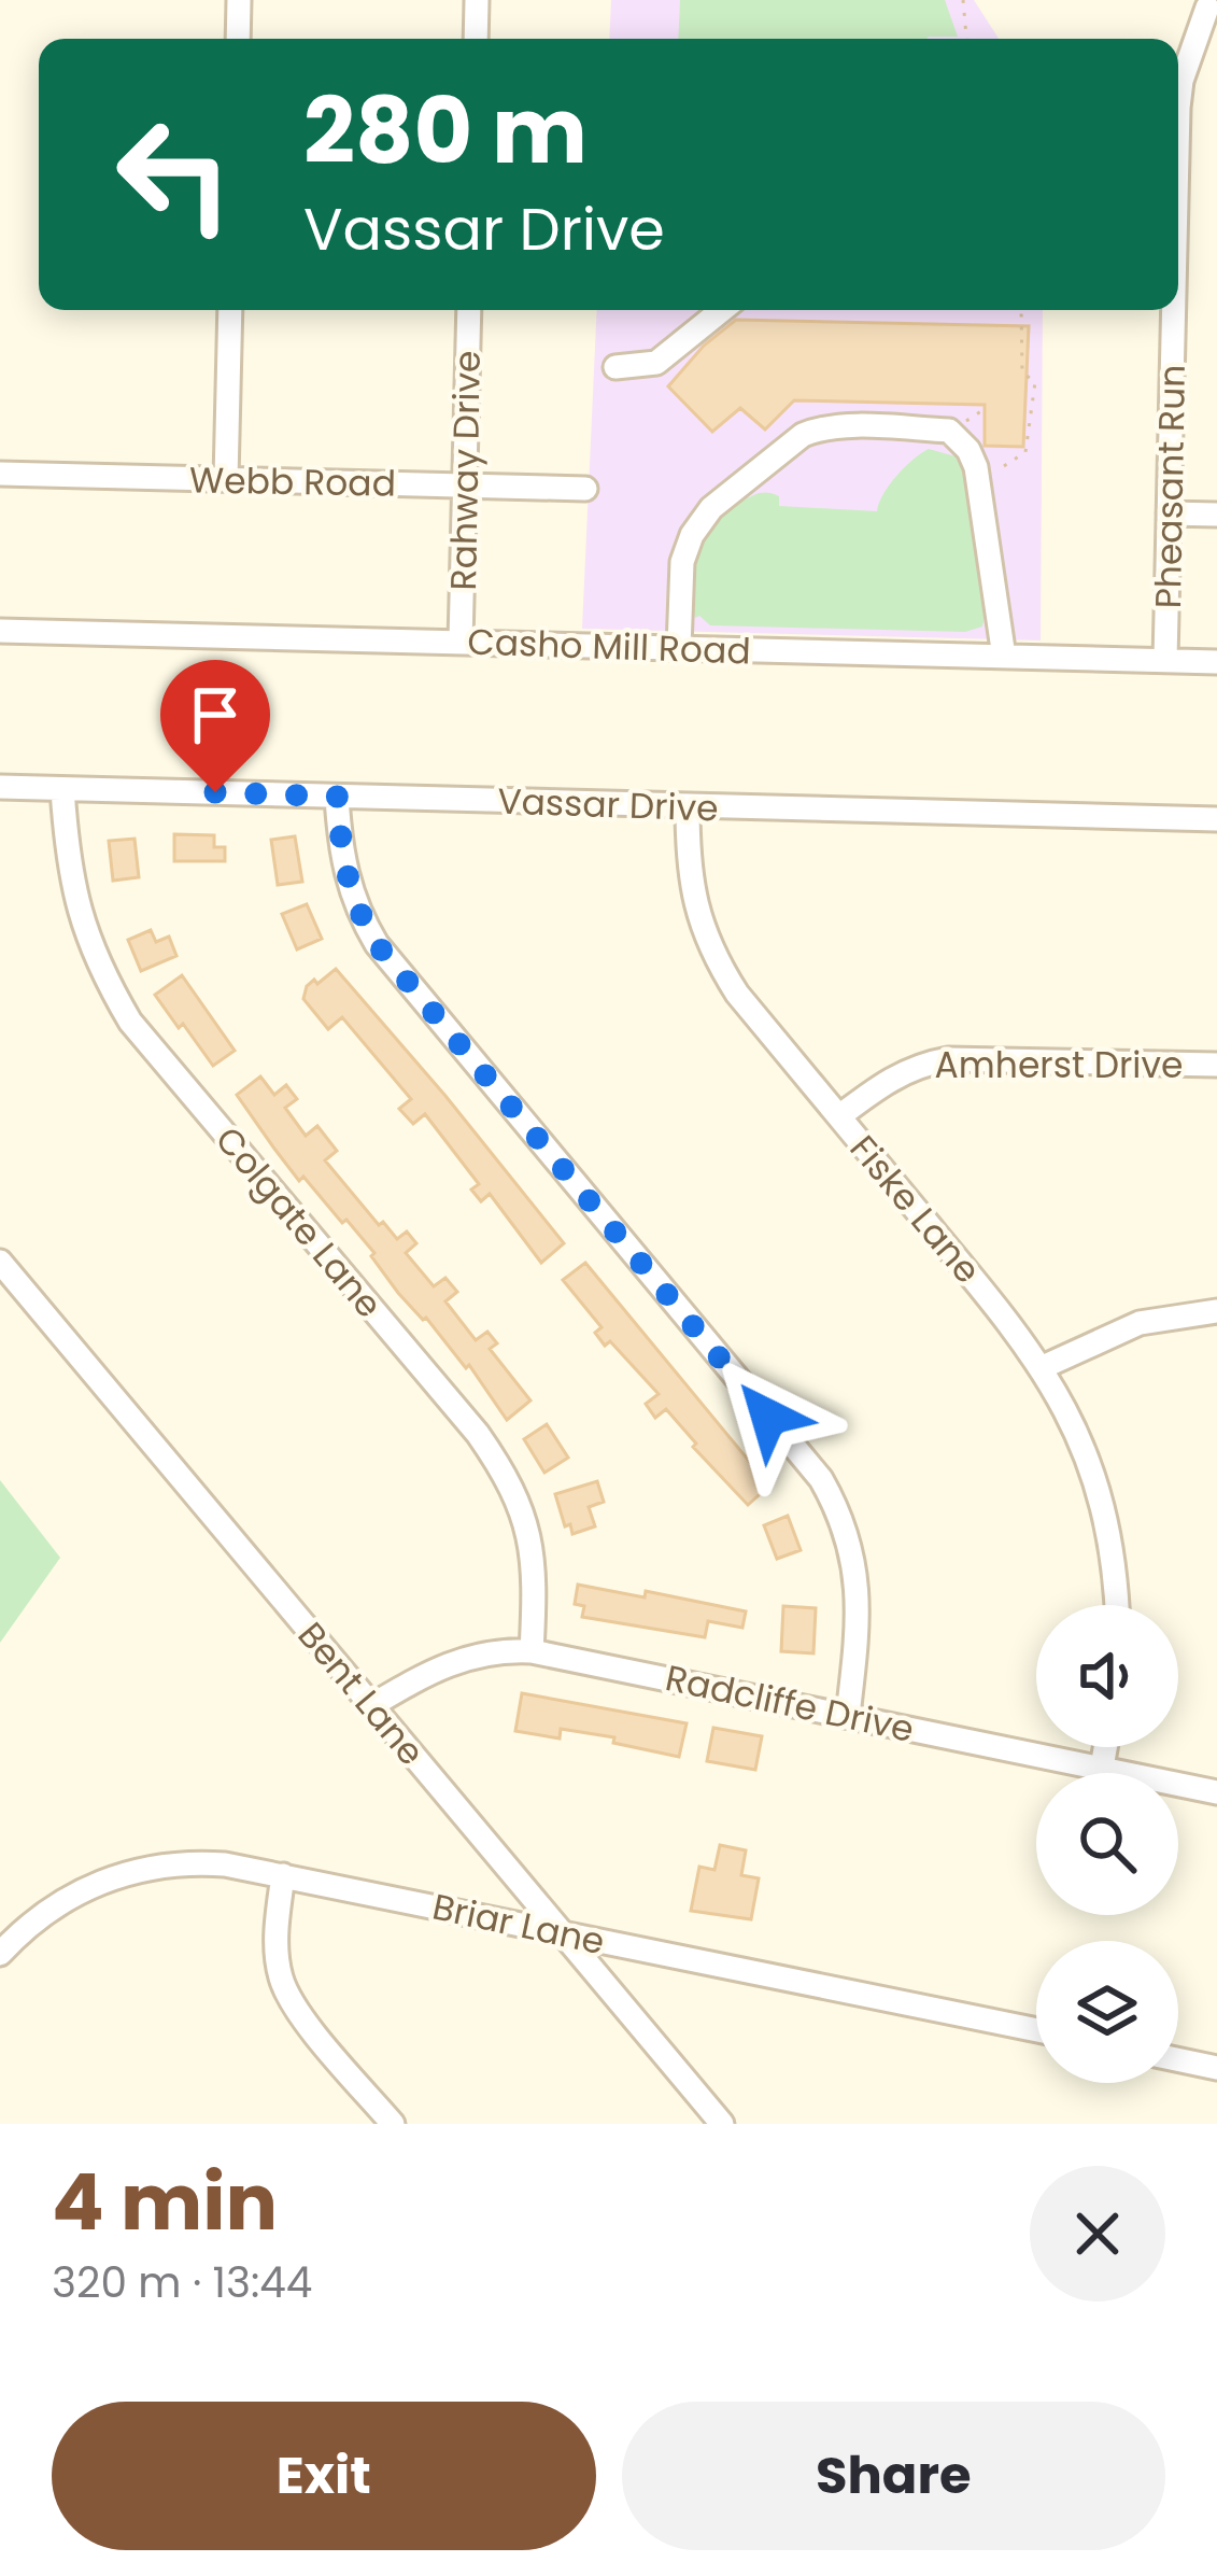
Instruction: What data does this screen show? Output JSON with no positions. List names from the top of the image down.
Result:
{
  "streets": {
    "street": [
      "Rahway Drive",
      "Webb Road",
      "Pheasant Run",
      "Casho Mill Road",
      "Vassar Drive",
      "Amherst Drive",
      "Fiske Lane",
      "Colgate Lane",
      "Bent Lane",
      "Radcliffe Drive",
      "Briar Lane"
    ]
  },
  "crossings": [
    ["Rahway Drive", "Webb Road"],
    ["Rahway Drive", "Casho Mill Road"],
    ["Pheasant Run", "Casho Mill Road"],
    ["Vassar Drive", "Fiske Lane"],
    ["Vassar Drive", "Colgate Lane"],
    ["Amherst Drive", "Fiske Lane"],
    ["Colgate Lane", "Radcliffe Drive"],
    ["Bent Lane", "Radcliffe Drive"],
    ["Bent Lane", "Briar Lane"]
  ],
  "page": {
    "turn": ["280 m", "Vassar Drive"],
    "heading": ["4 min", "320 m · 13:44"],
    "buttons": ["Exit", "Share"]
  }
}
